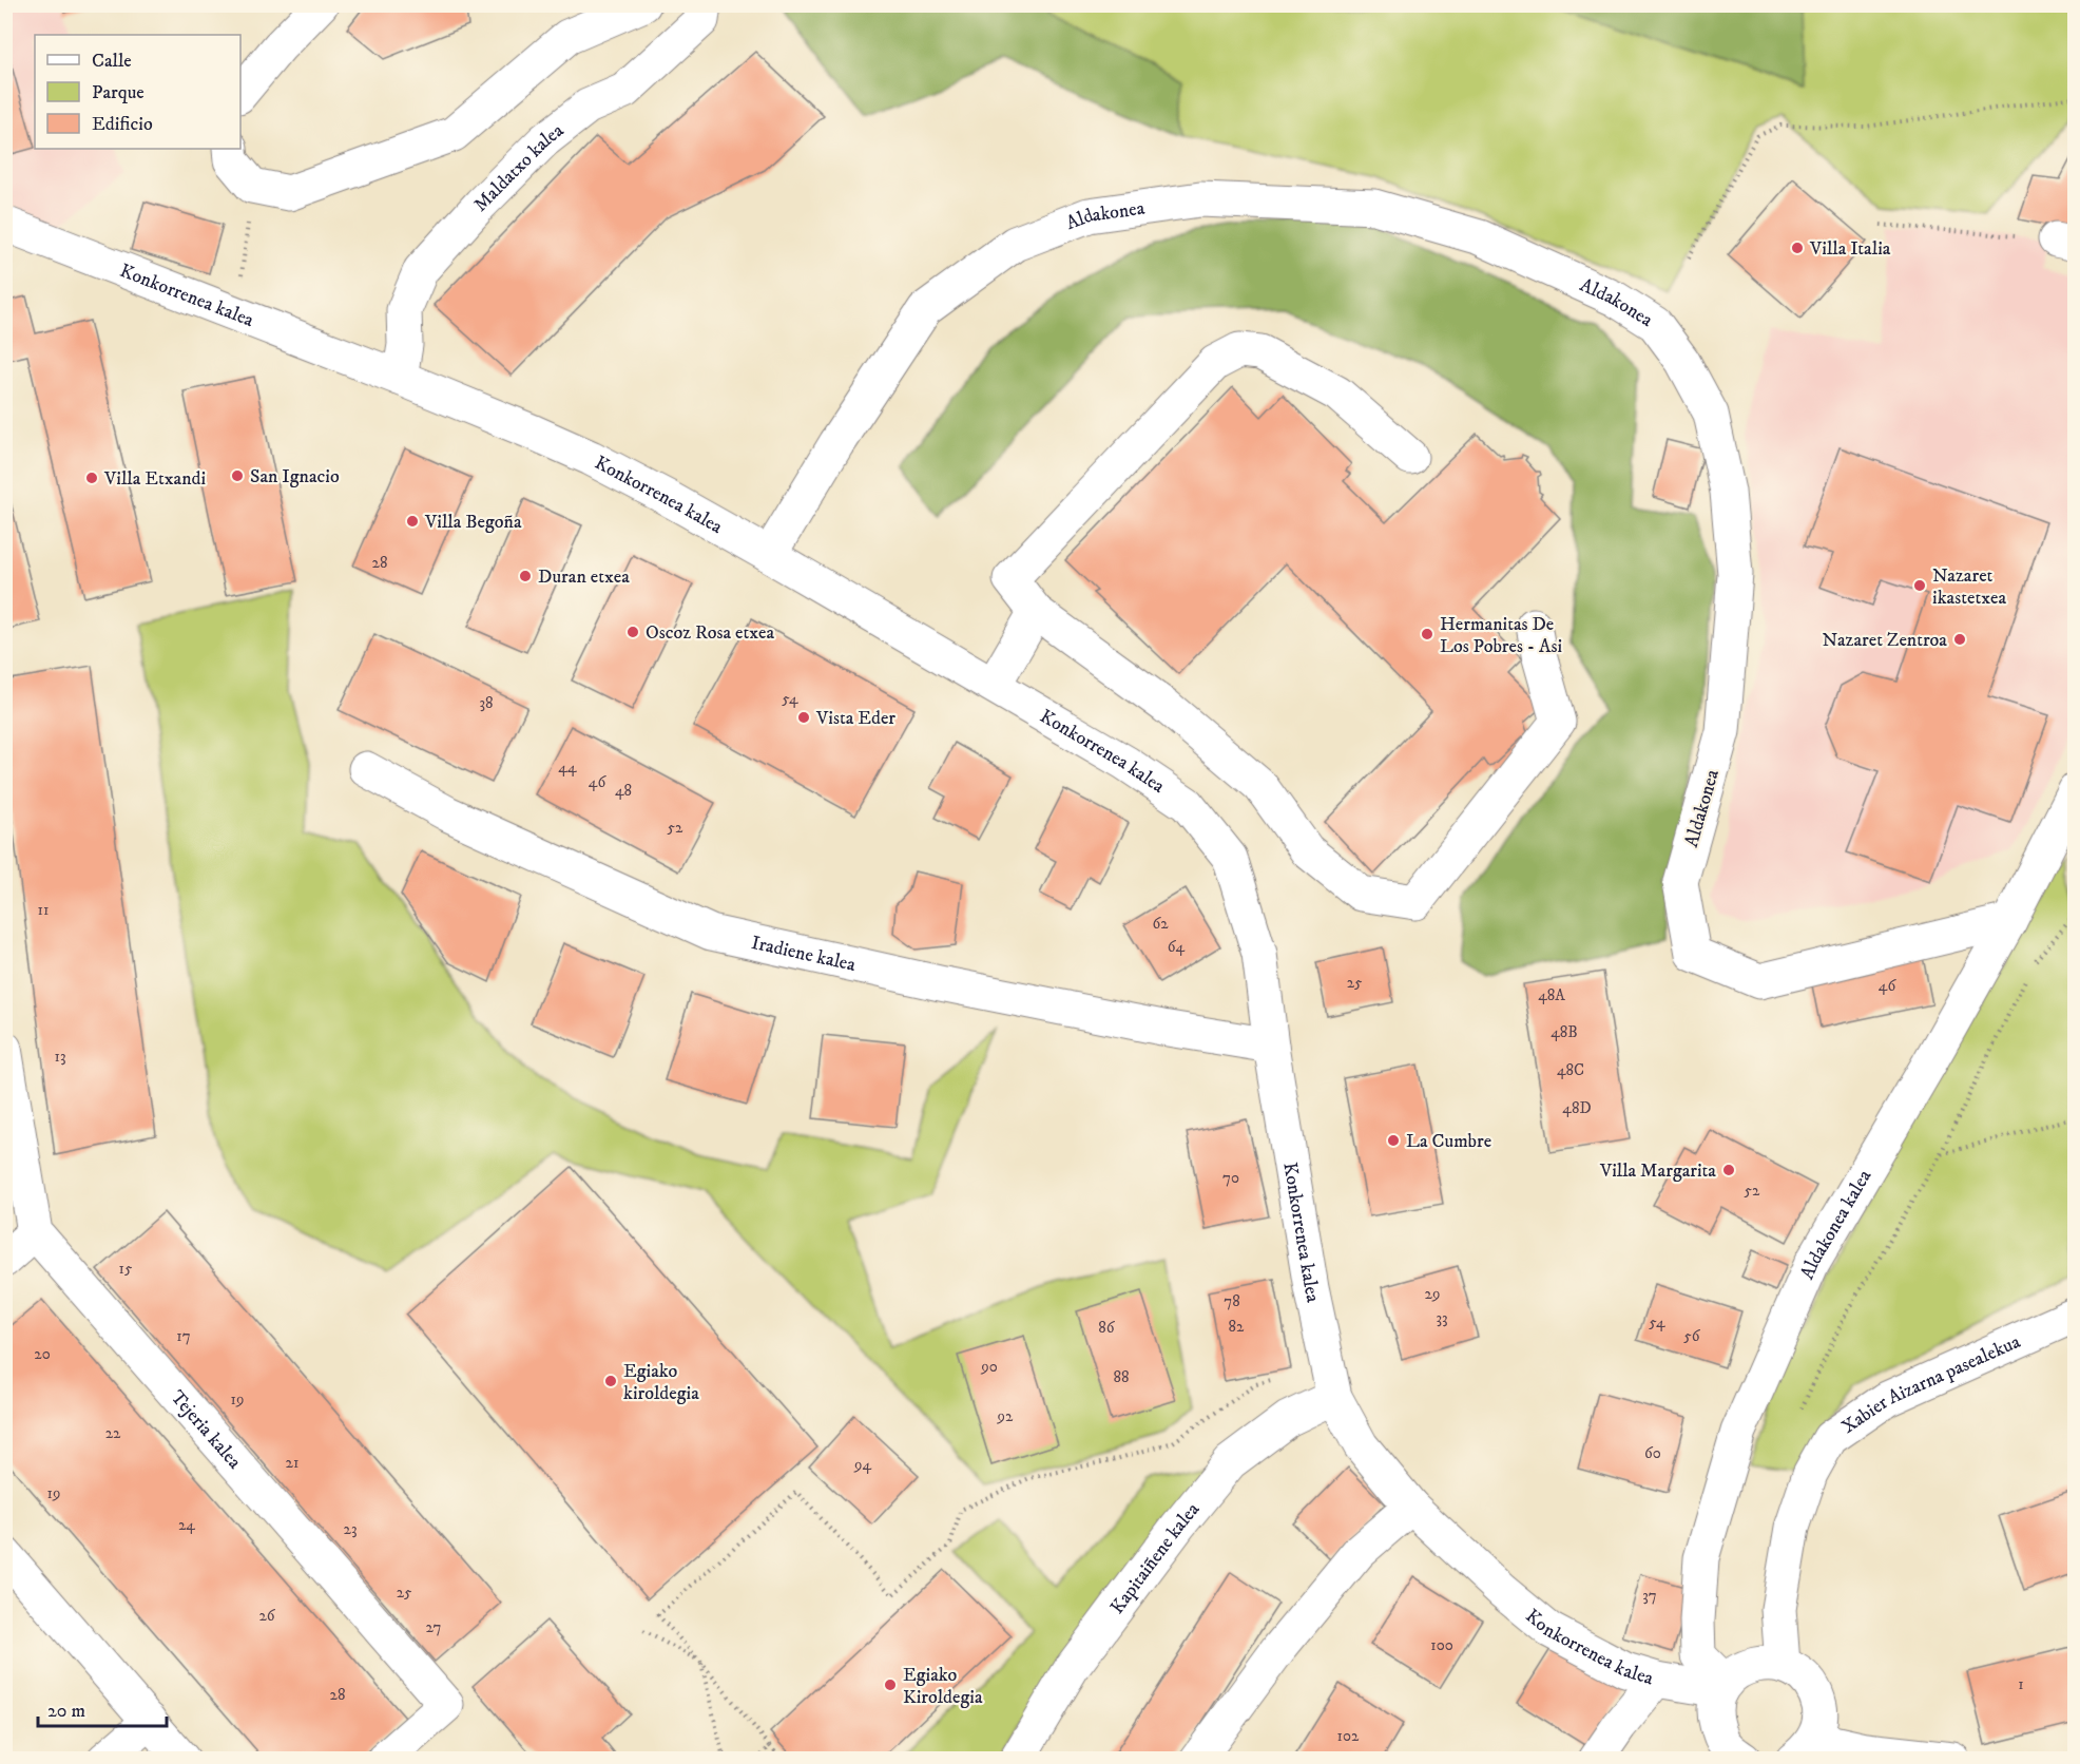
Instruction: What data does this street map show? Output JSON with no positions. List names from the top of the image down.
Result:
{
  "streets": {
    "street": [
      "Maldatxo kalea",
      "Aldakonea",
      "Konkorrenea kalea",
      "Iradiene kalea",
      "Aldakonea kalea",
      "Xabier Aizarna pasealekua",
      "Tejeria kalea",
      "Kapitaiñene kalea"
    ]
  },
  "crossings": [
    ["Maldatxo kalea", "Konkorrenea kalea"],
    ["Aldakonea", "Konkorrenea kalea"],
    ["Aldakonea", "Aldakonea kalea"],
    ["Konkorrenea kalea", "Iradiene kalea"],
    ["Konkorrenea kalea", "Aldakonea kalea"],
    ["Konkorrenea kalea", "Kapitaiñene kalea"]
  ],
  "places": [
    "Villa Italia",
    "San Ignacio",
    "Villa Etxandi",
    "Villa Begoña",
    "Duran etxea",
    "Nazaret ikastetxea",
    "Oscoz Rosa etxea",
    "Hermanitas De Los Pobres - Asi",
    "Nazaret Zentroa",
    "Vista Eder",
    "La Cumbre",
    "Villa Margarita",
    "Egiako kiroldegia",
    "Egiako Kiroldegia"
  ],
  "house_numbers": [
    "28",
    "54",
    "38",
    "44",
    "46",
    "48",
    "52",
    "11",
    "62",
    "64",
    "25",
    "46",
    "48A",
    "48B",
    "13",
    "48C",
    "48D",
    "70",
    "52",
    "15",
    "29",
    "78",
    "33",
    "54",
    "82",
    "86",
    "17",
    "56",
    "20",
    "90",
    "88",
    "19",
    "92",
    "22",
    "60",
    "21",
    "94",
    "19",
    "24",
    "23",
    "25",
    "37",
    "26",
    "27",
    "100",
    "1",
    "28",
    "102"
  ],
  "legend": ["Calle", "Parque", "Edificio"],
  "scale_bar": "20 m"
}
